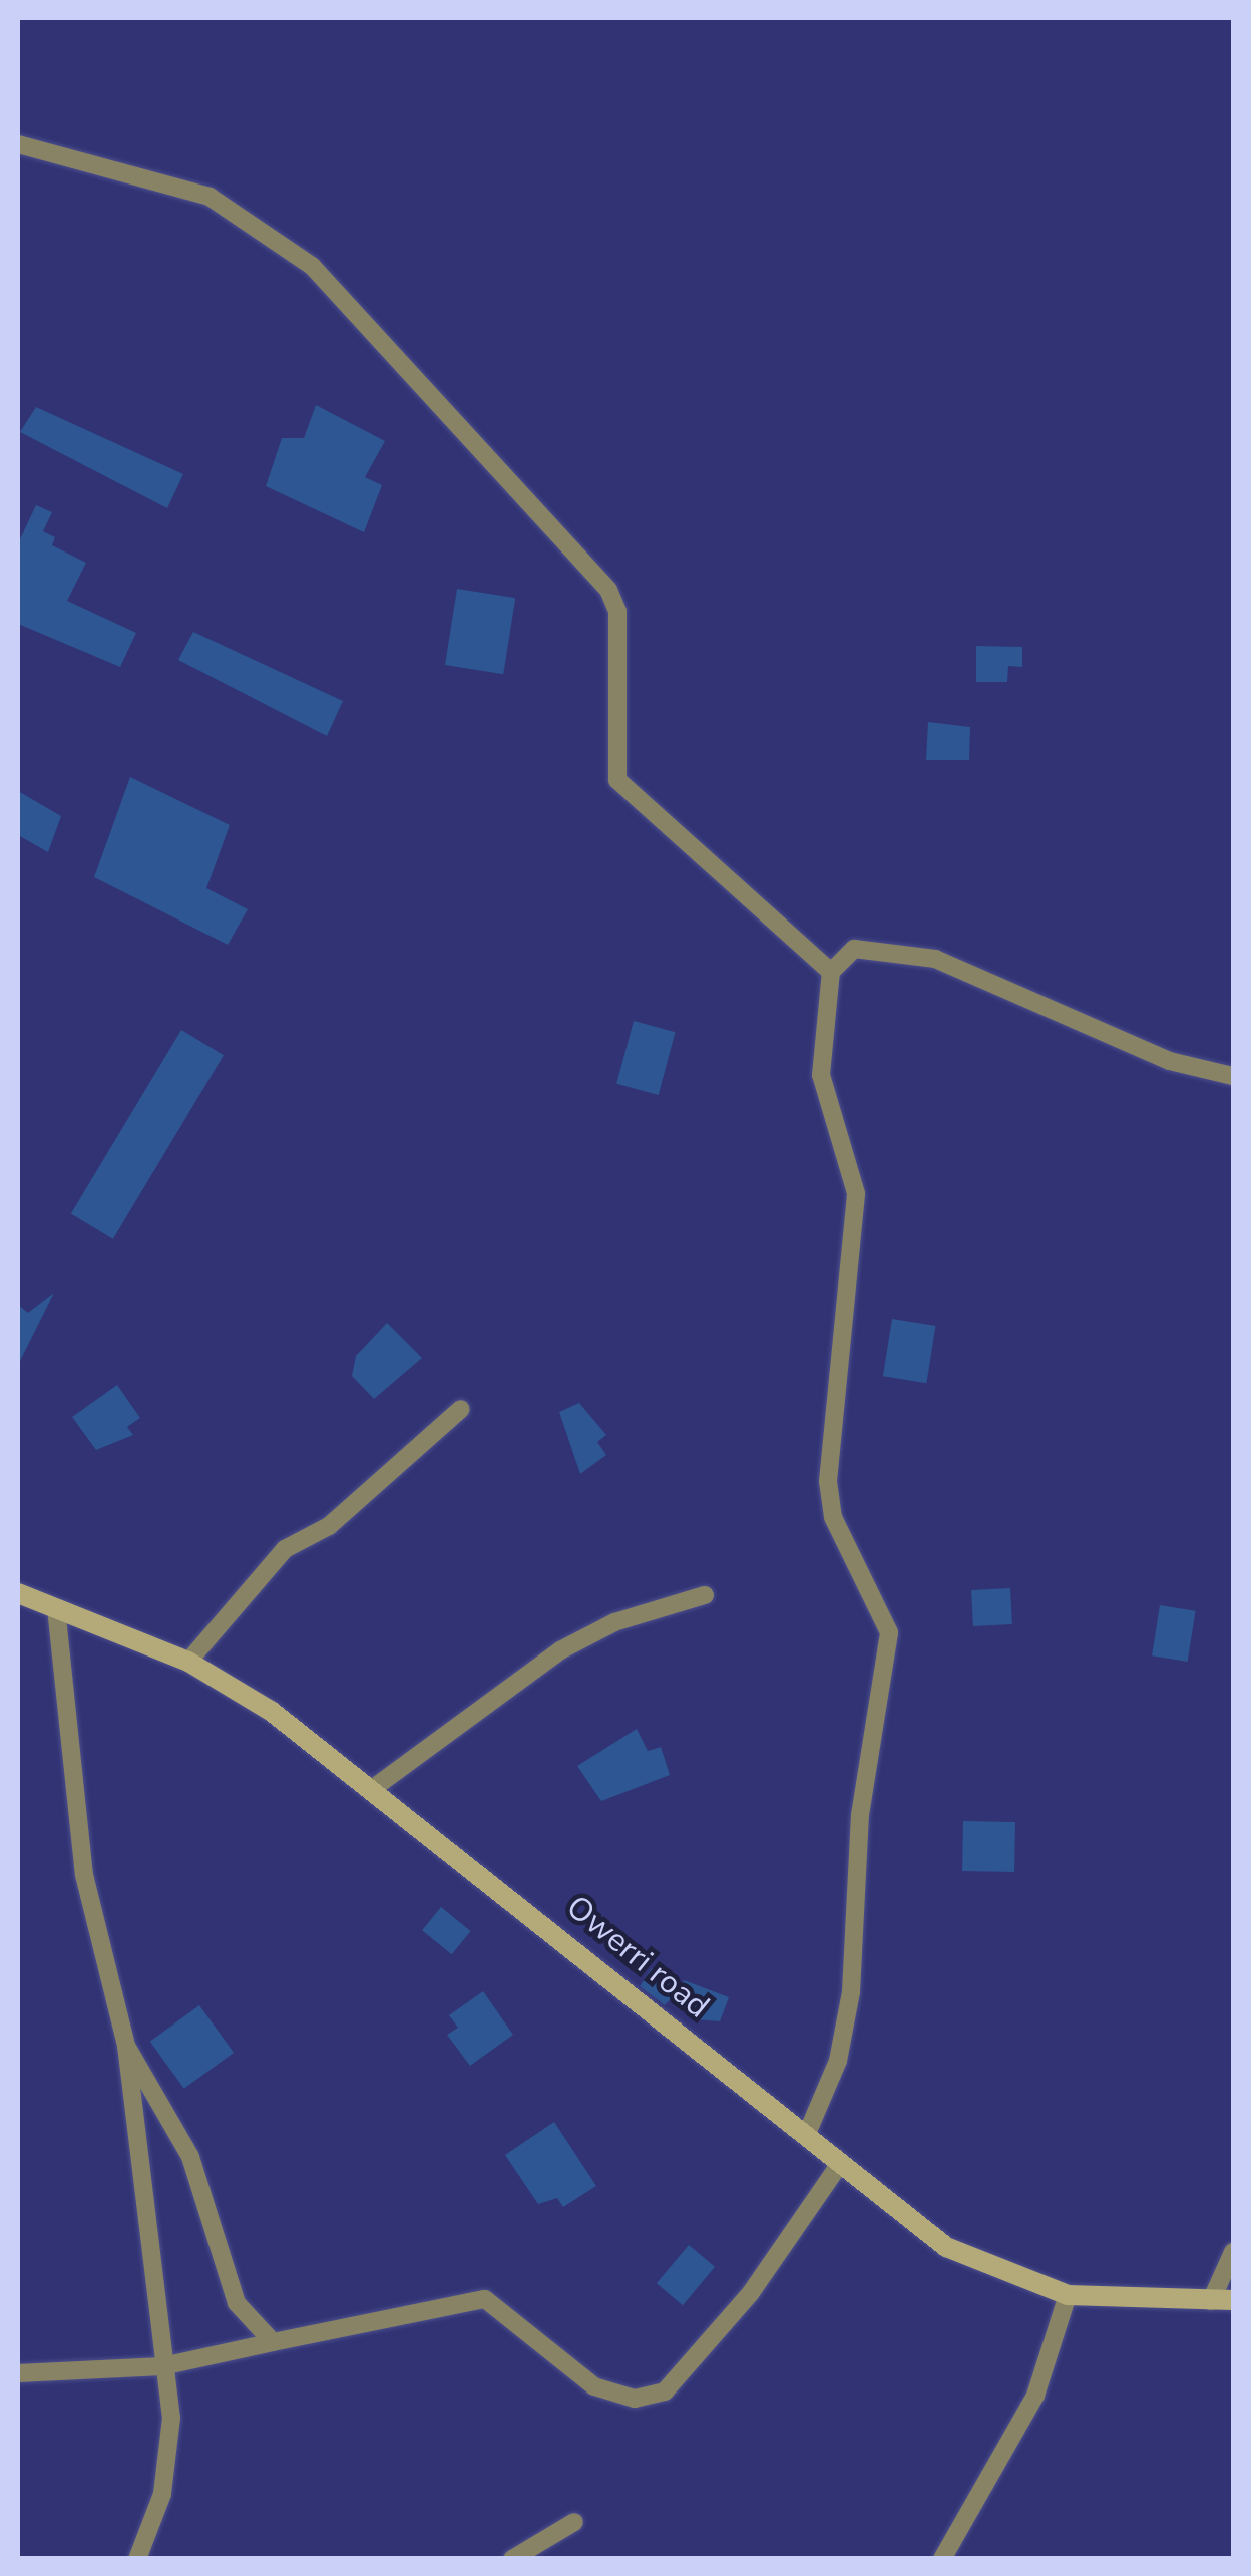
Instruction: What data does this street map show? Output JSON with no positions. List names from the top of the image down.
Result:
{
  "streets": {
    "main road": ["Owerri road"]
  }
}
